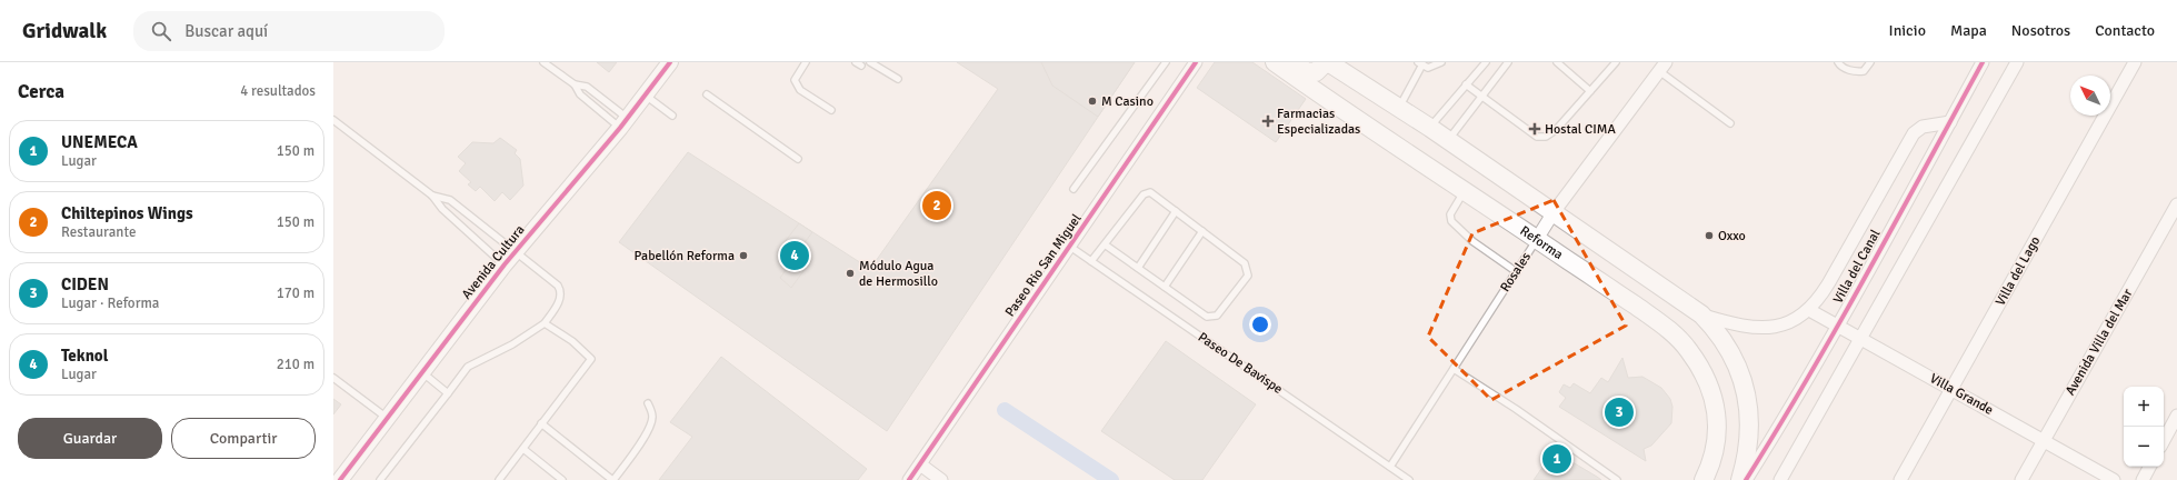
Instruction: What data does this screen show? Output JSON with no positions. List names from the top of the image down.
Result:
{
  "streets": {
    "main road": ["Reforma"],
    "street": [
      "Avenida Cultura",
      "Paseo Rio San Miguel",
      "Villa del Canal",
      "Villa del Lago",
      "Rosales",
      "Avenida Villa del Mar",
      "Villa Grande"
    ],
    "lane": ["Paseo De Bavispe"]
  },
  "crossings": [
    ["Reforma", "Rosales"],
    ["Paseo Rio San Miguel", "Paseo De Bavispe"],
    ["Villa del Canal", "Villa Grande"],
    ["Villa del Lago", "Villa Grande"],
    ["Rosales", "Paseo De Bavispe"],
    ["Avenida Villa del Mar", "Villa Grande"]
  ],
  "places": {
    "other": [
      "M Casino",
      "Oxxo",
      "Pabellón Reforma",
      "Módulo Agua de Hermosillo"
    ],
    "health": ["Farmacias Especializadas", "Hostal CIMA"]
  },
  "north": "top left",
  "page": {
    "header": "Gridwalk",
    "search": "Buscar aquí",
    "nav": [
      "Inicio",
      "Mapa",
      "Nosotros",
      "Contacto"
    ],
    "heading": ["Cerca", "4 resultados"],
    "list": [
      {
        "mark": "1",
        "name": "UNEMECA",
        "note": "Lugar",
        "value": "150 m"
      },
      {
        "mark": "2",
        "name": "Chiltepinos Wings",
        "note": "Restaurante",
        "value": "150 m"
      },
      {
        "mark": "3",
        "name": "CIDEN",
        "note": "Lugar · Reforma",
        "value": "170 m"
      },
      {
        "mark": "4",
        "name": "Teknol",
        "note": "Lugar",
        "value": "210 m"
      }
    ],
    "pins": [
      "2",
      "4",
      "3",
      "1"
    ],
    "map_buttons": ["+", "−"],
    "buttons": ["Guardar", "Compartir"]
  }
}
